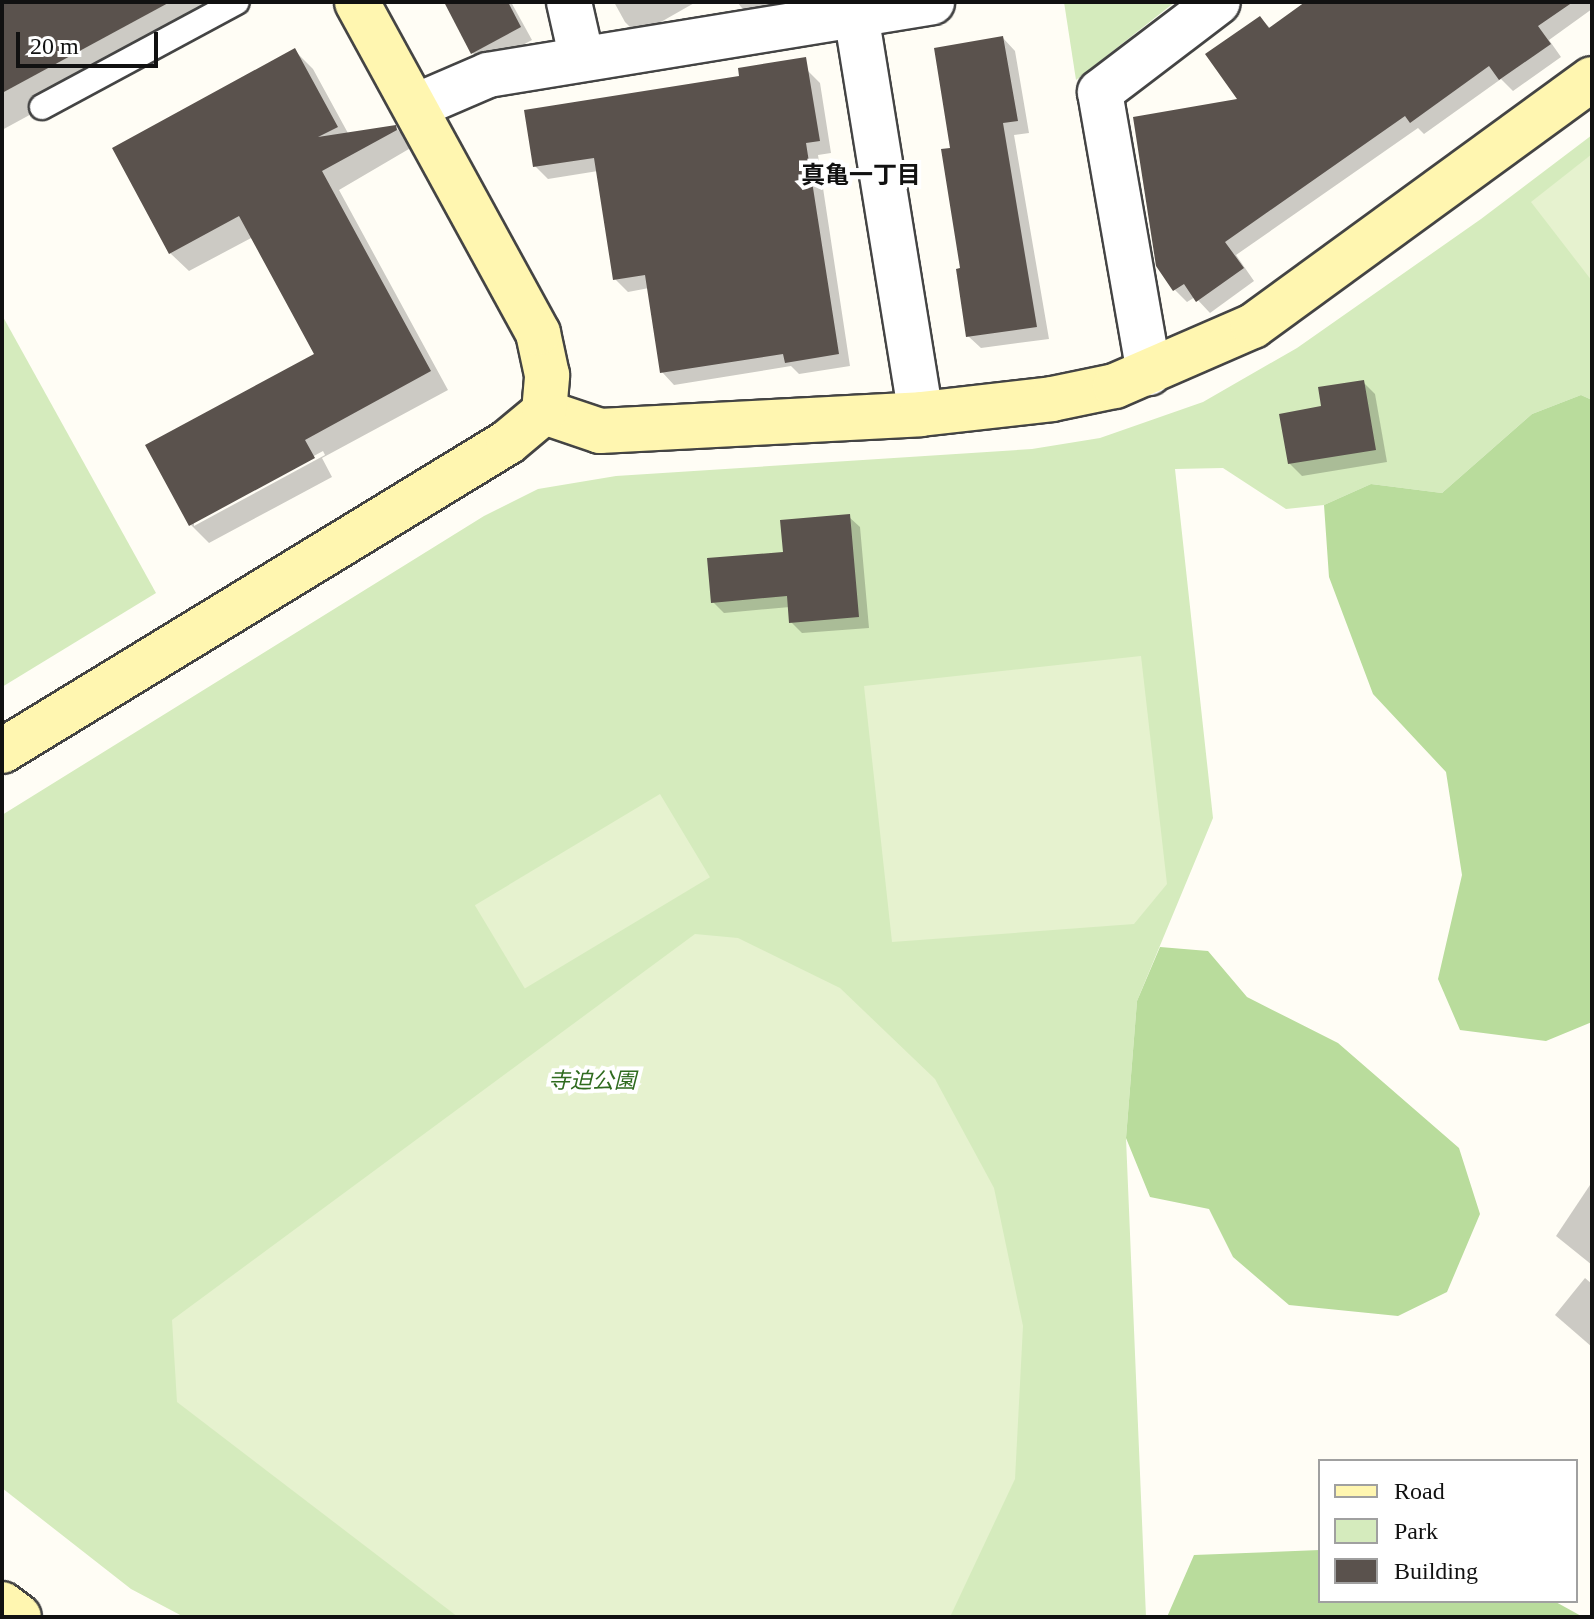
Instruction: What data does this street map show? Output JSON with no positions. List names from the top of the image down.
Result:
{
  "districts": ["真亀一丁目"],
  "parks": ["寺迫公園"],
  "legend": ["Road", "Park", "Building"],
  "scale_bar": "20 m"
}
